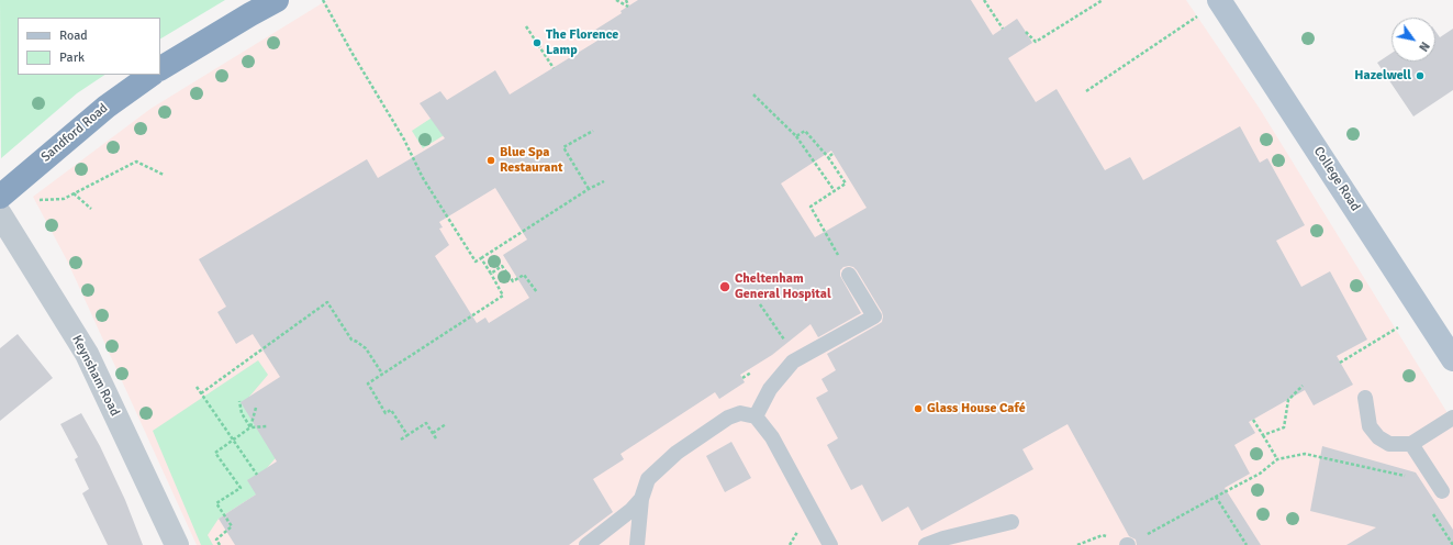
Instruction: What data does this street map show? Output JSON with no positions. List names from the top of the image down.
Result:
{
  "streets": {
    "highway": ["Sandford Road"],
    "main road": ["College Road"],
    "street": ["Keynsham Road"]
  },
  "places": [
    "The Florence Lamp",
    "Hazelwell",
    "Blue Spa Restaurant",
    "Cheltenham General Hospital",
    "Glass House Café"
  ],
  "legend": ["Road", "Park"],
  "north": "bottom right"
}
